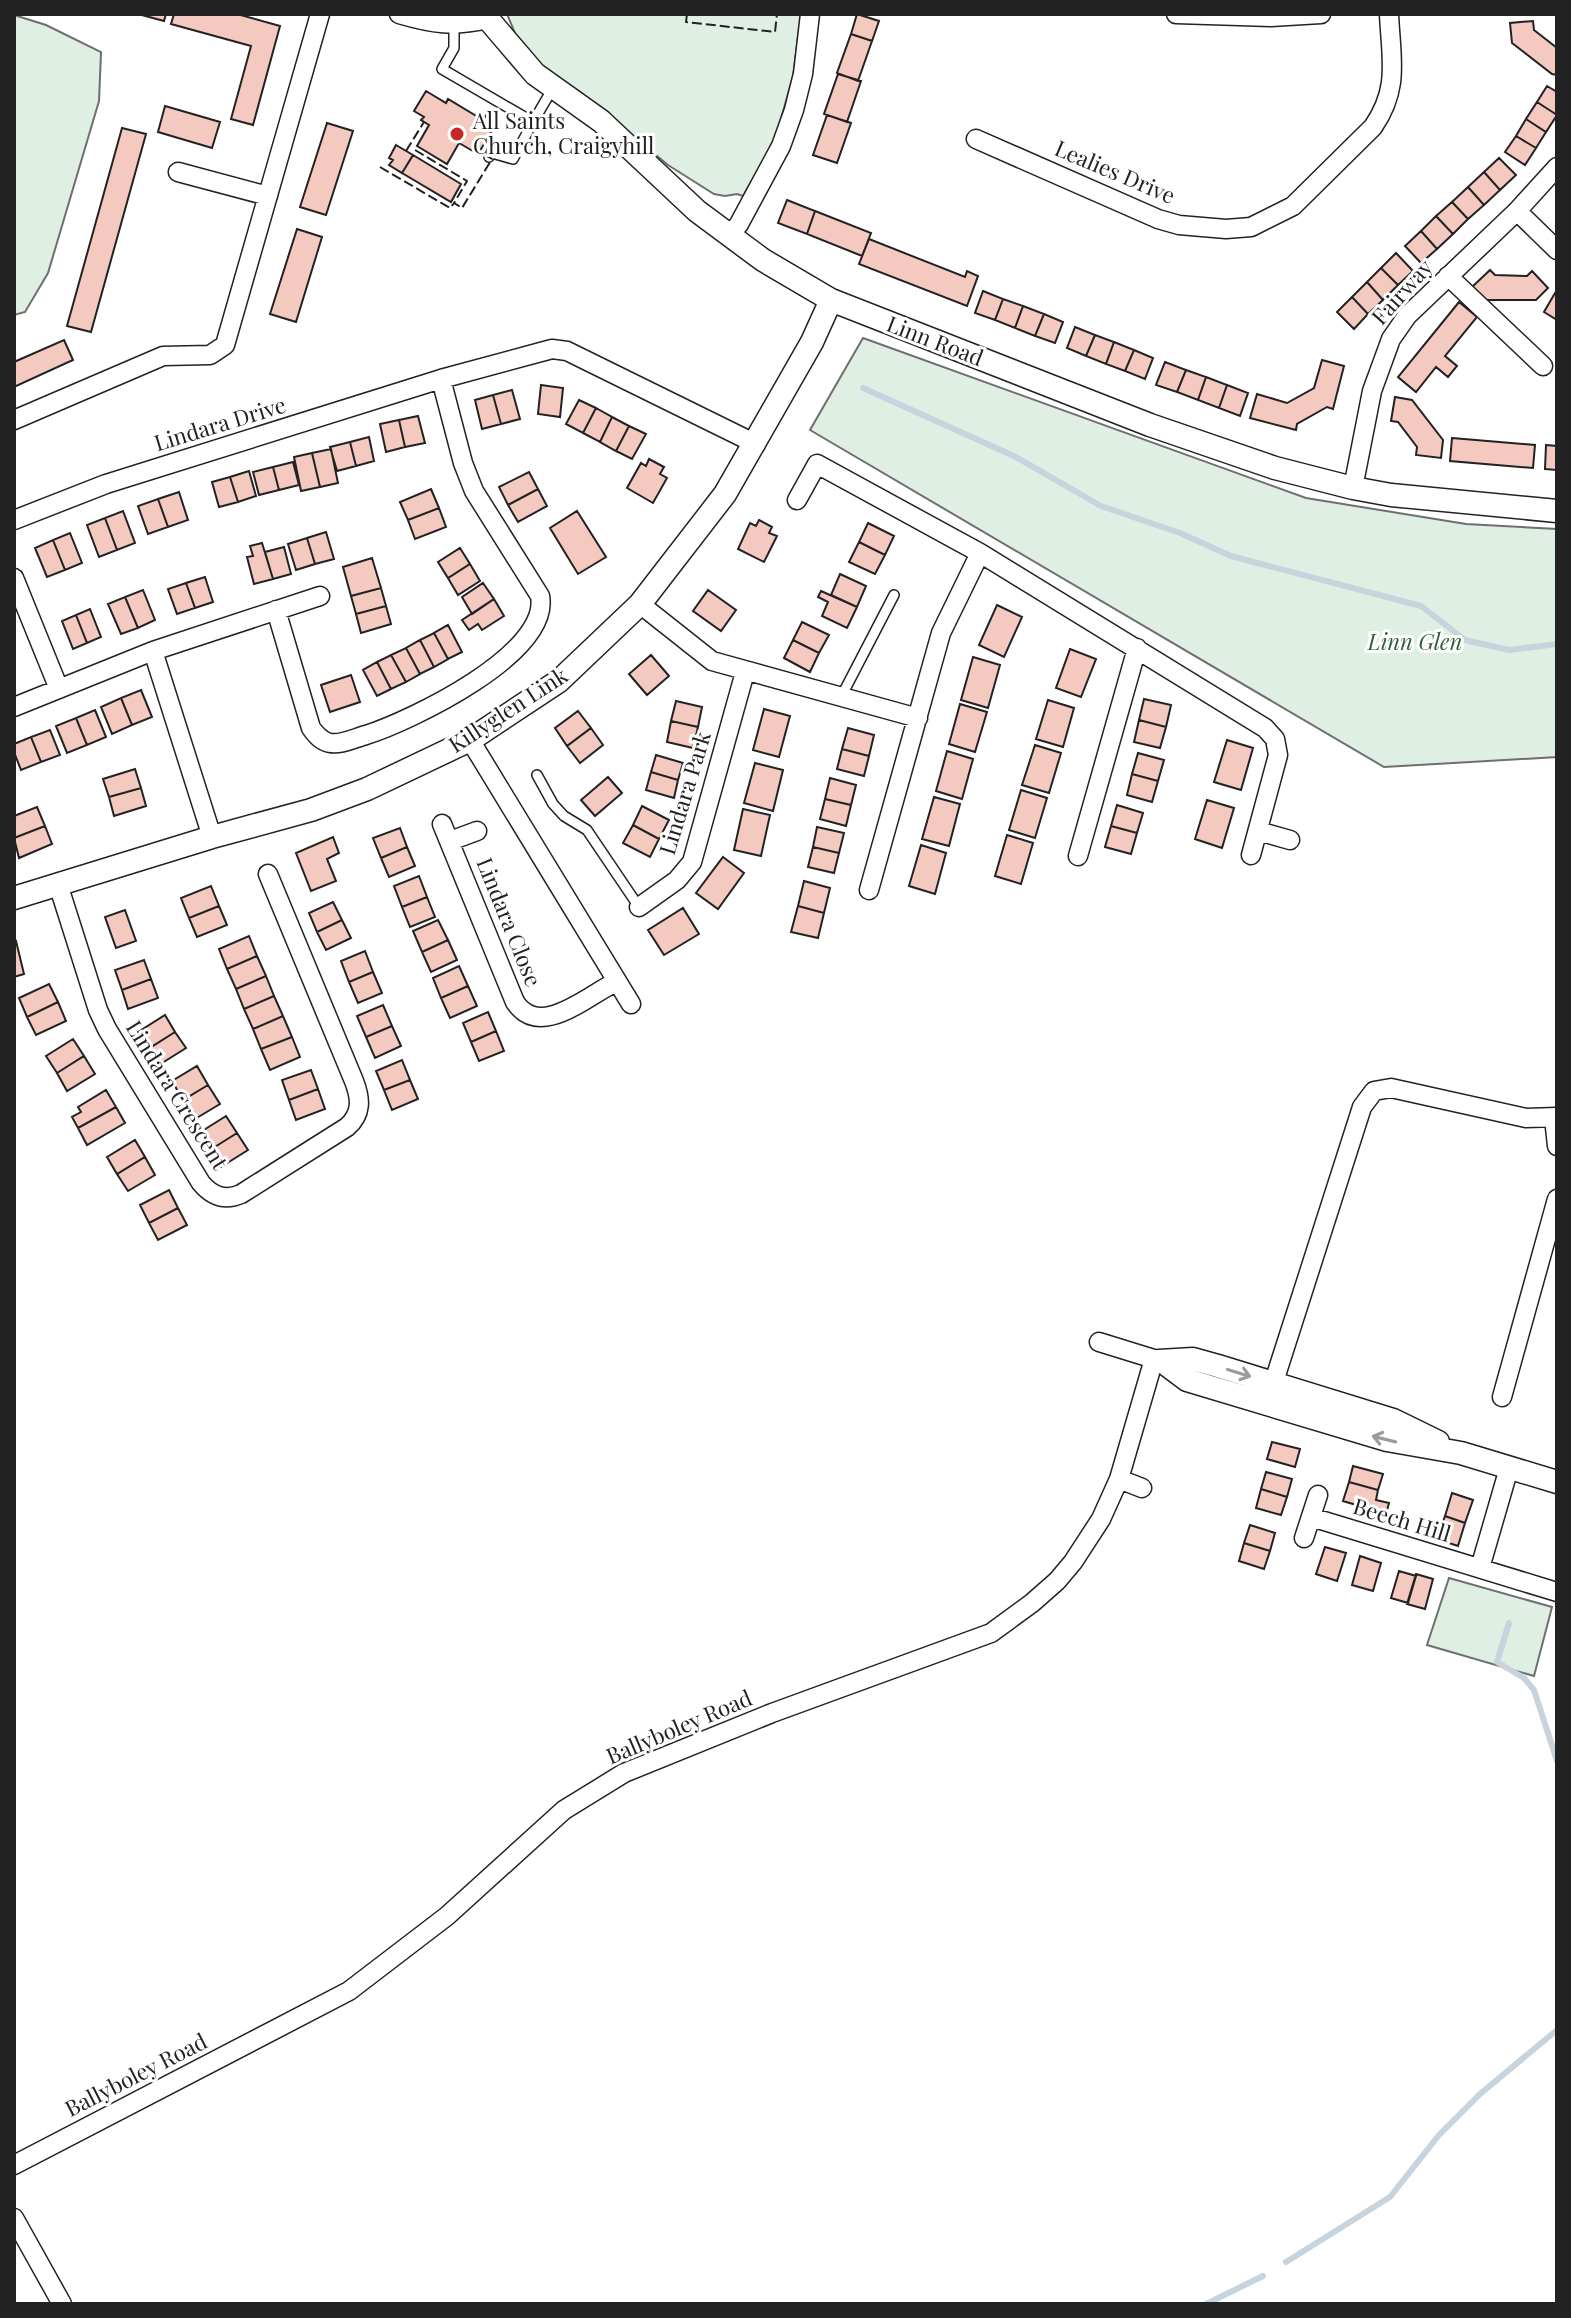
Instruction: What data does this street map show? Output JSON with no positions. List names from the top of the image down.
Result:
{
  "streets": {
    "street": [
      "Lealies Drive",
      "Fairway",
      "Linn Road",
      "Lindara Drive",
      "Killyglen Link",
      "Lindara Park",
      "Lindara Close",
      "Lindara Crescent",
      "Beech Hill",
      "Ballyboley Road"
    ]
  },
  "crossings": [
    ["Fairway", "Linn Road"],
    ["Linn Road", "Killyglen Link"],
    ["Lindara Drive", "Killyglen Link"],
    ["Killyglen Link", "Lindara Crescent"]
  ],
  "parks": ["Linn Glen"],
  "places": ["All Saints Church, Craigyhill"]
}
